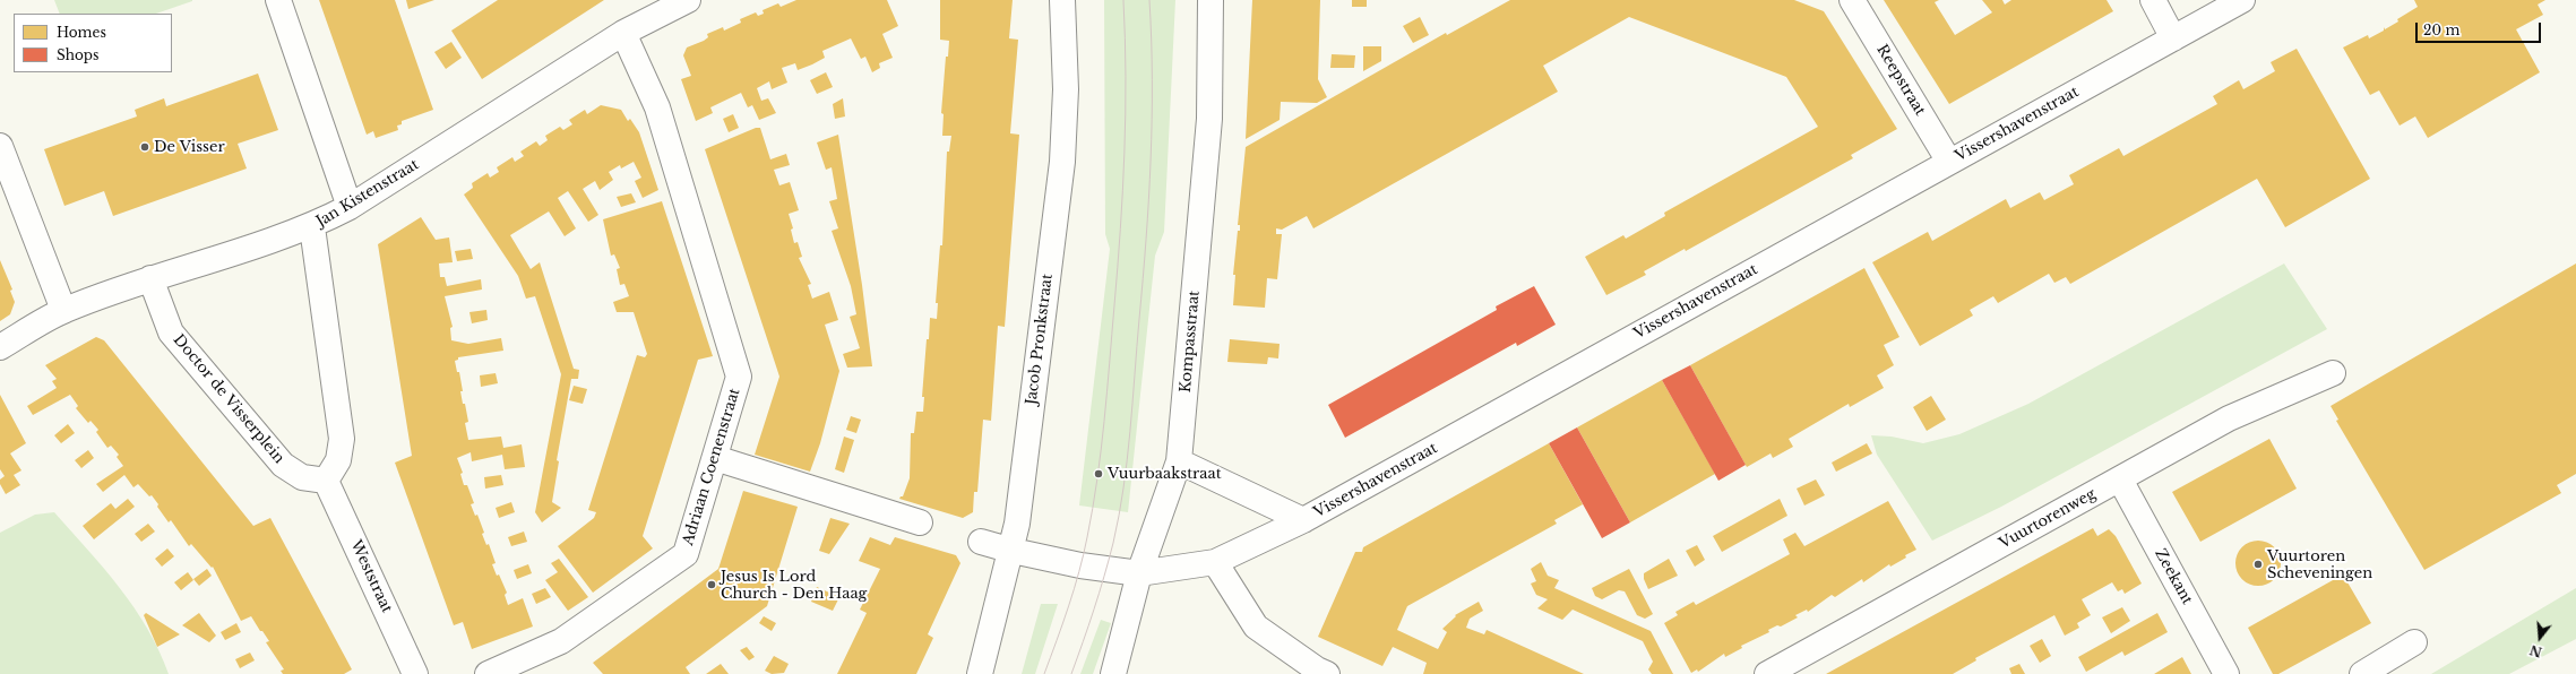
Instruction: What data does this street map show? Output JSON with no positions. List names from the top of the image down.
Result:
{
  "streets": {
    "street": [
      "Reepstraat",
      "Vissershavenstraat",
      "Jan Kistenstraat",
      "Jacob Pronkstraat",
      "Kompasstraat",
      "Doctor de Visserplein",
      "Adriaan Coenenstraat",
      "Vuurtorenweg",
      "Weststraat",
      "Zeekant"
    ]
  },
  "crossings": [
    ["Reepstraat", "Vissershavenstraat"],
    ["Vissershavenstraat", "Kompasstraat"],
    ["Jan Kistenstraat", "Doctor de Visserplein"],
    ["Jan Kistenstraat", "Adriaan Coenenstraat"],
    ["Doctor de Visserplein", "Weststraat"],
    ["Vuurtorenweg", "Zeekant"]
  ],
  "places": [
    "De Visser",
    "Vuurbaakstraat",
    "Vuurtoren Scheveningen",
    "Jesus Is Lord Church - Den Haag"
  ],
  "legend": ["Homes", "Shops"],
  "scale_bar": "20 m",
  "north": "bottom"
}
